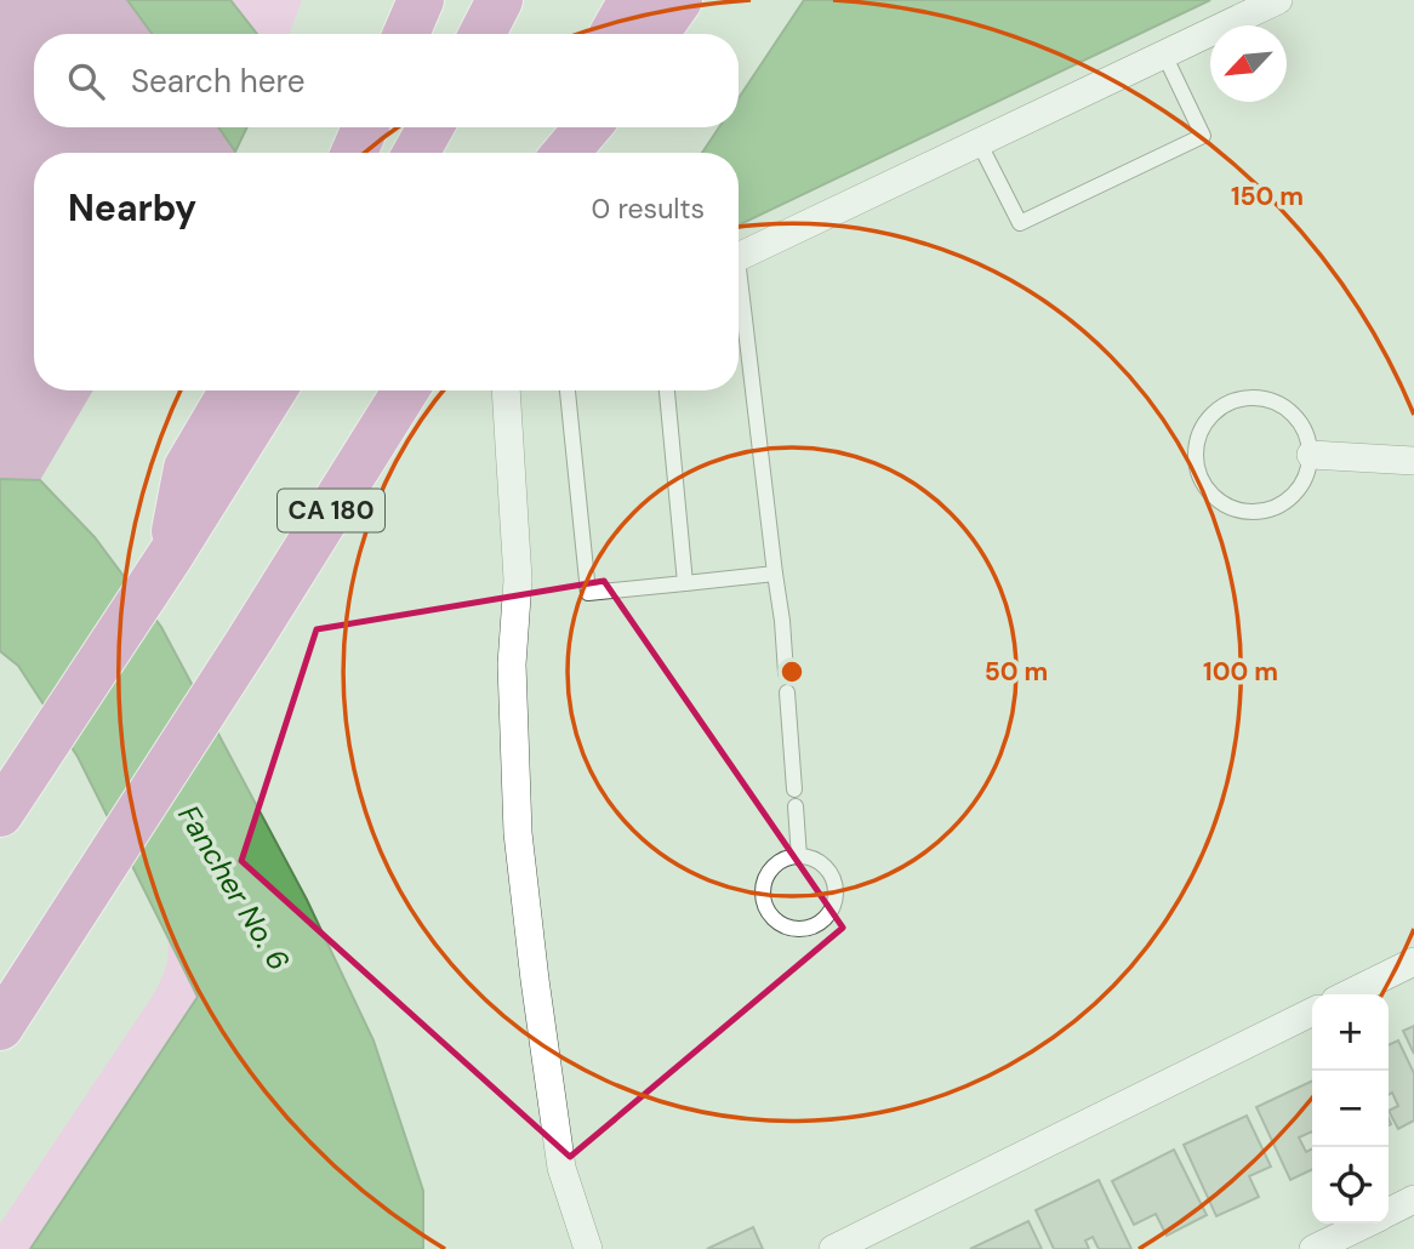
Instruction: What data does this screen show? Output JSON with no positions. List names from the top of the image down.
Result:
{
  "streets": {
    "highway": ["CA 180"]
  },
  "water": ["Fancher No. 6"],
  "north": "bottom left",
  "page": {
    "search": "Search here",
    "heading": ["Nearby", "0 results"],
    "map_buttons": ["+", "−"]
  },
  "rings": ["150 m", "50 m", "100 m"]
}
